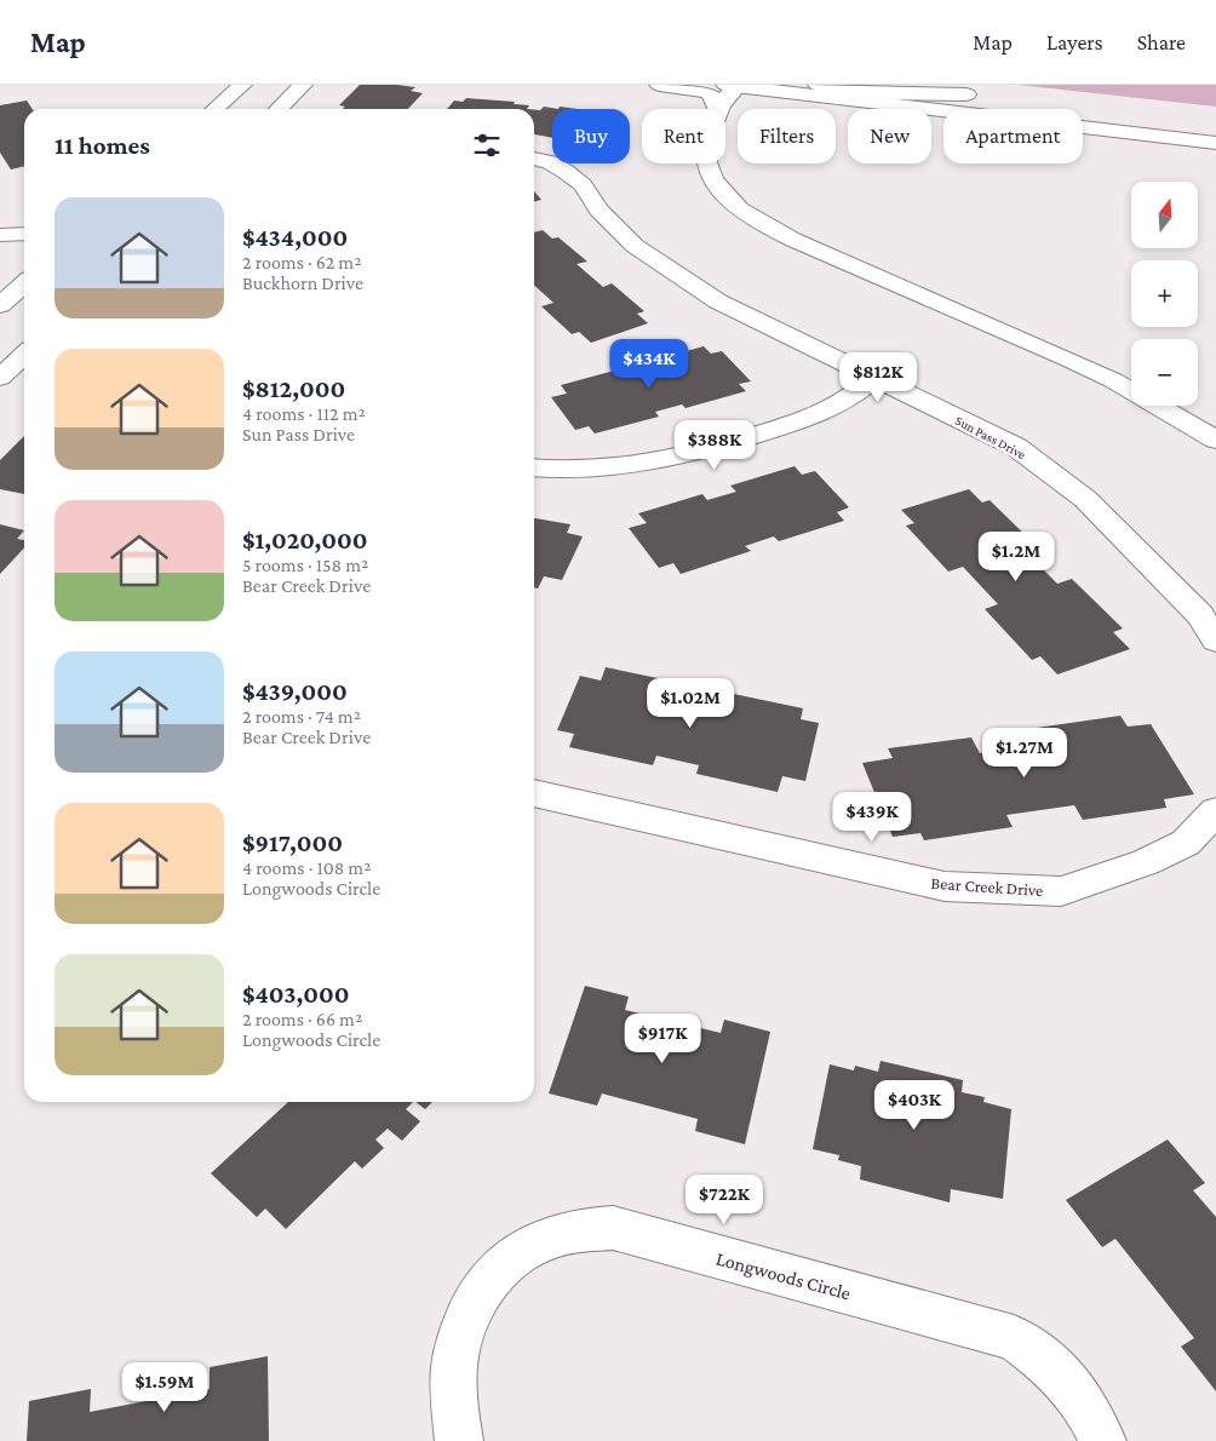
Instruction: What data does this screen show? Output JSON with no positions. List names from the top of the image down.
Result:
{
  "streets": {
    "main road": ["Sun Pass Drive", "Bear Creek Drive", "Longwoods Circle"]
  },
  "north": "top",
  "page": {
    "header": "Map",
    "nav": ["Map", "Layers", "Share"],
    "chip": [
      "Buy",
      "Rent",
      "Filters",
      "New",
      "Apartment"
    ],
    "heading": "11 homes",
    "map_buttons": ["+", "−"],
    "list": [
      {
        "name": "$434,000",
        "note": "2 rooms · 62 m² · Buckhorn Drive"
      },
      {
        "name": "$812,000",
        "note": "4 rooms · 112 m² · Sun Pass Drive"
      },
      {
        "name": "$1,020,000",
        "note": "5 rooms · 158 m² · Bear Creek Drive"
      },
      {
        "name": "$439,000",
        "note": "2 rooms · 74 m² · Bear Creek Drive"
      },
      {
        "name": "$917,000",
        "note": "4 rooms · 108 m² · Longwoods Circle"
      },
      {
        "name": "$403,000",
        "note": "2 rooms · 66 m² · Longwoods Circle"
      }
    ],
    "price": [
      "$434K",
      "$812K",
      "$388K",
      "$1.2M",
      "$1.02M",
      "$1.27M",
      "$439K",
      "$917K",
      "$403K",
      "$722K",
      "$1.59M"
    ]
  }
}
